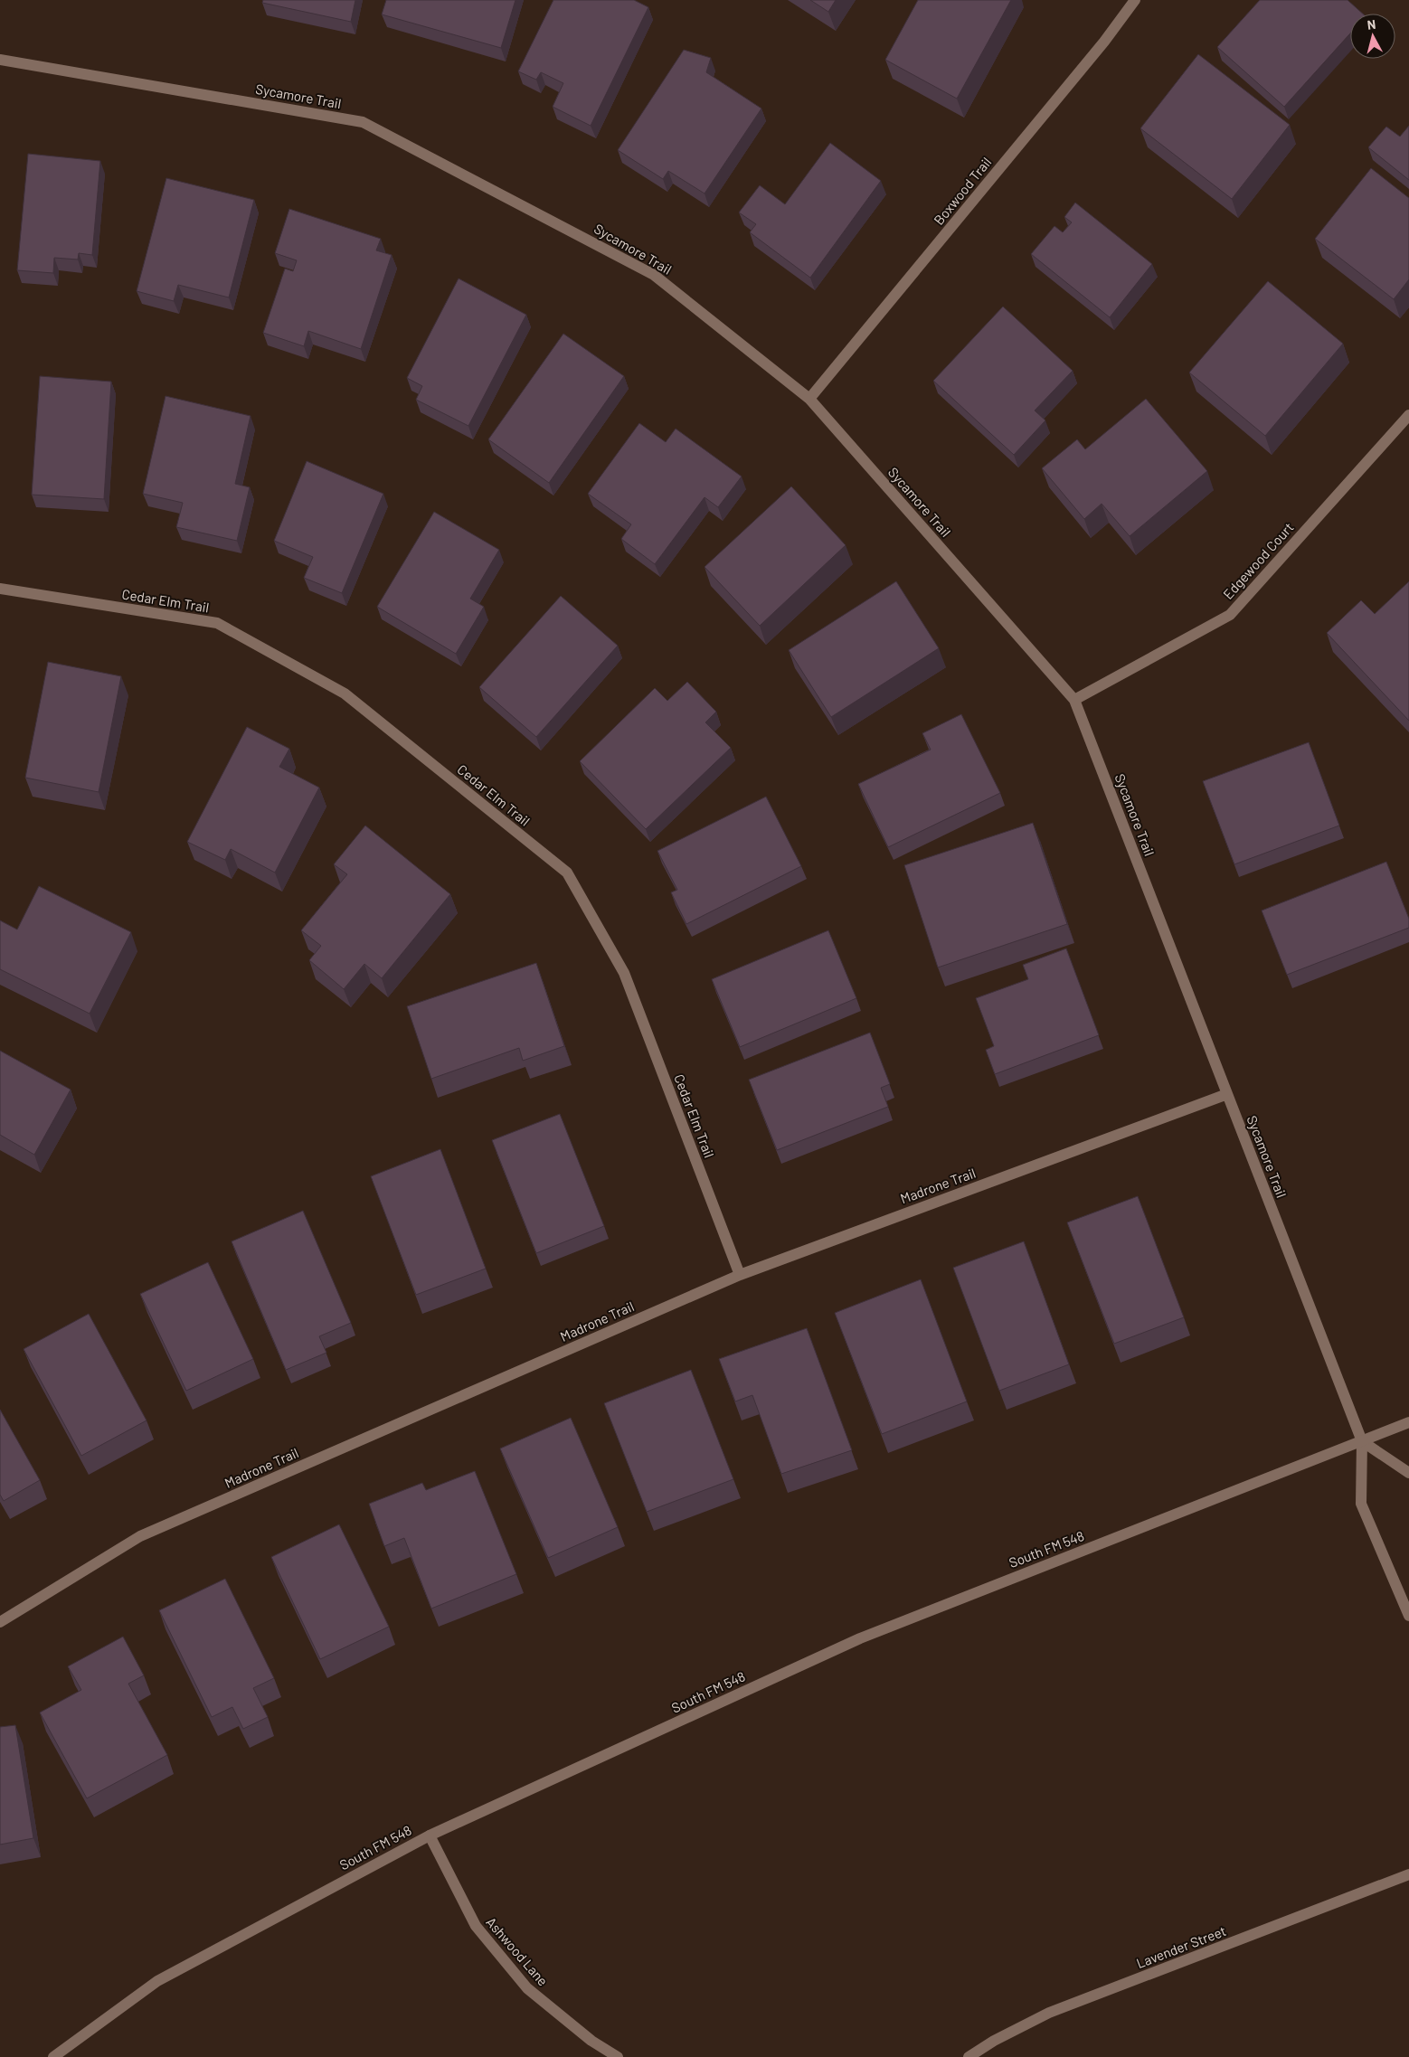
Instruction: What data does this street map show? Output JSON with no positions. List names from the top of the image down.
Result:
{
  "streets": {
    "street": [
      "Sycamore Trail",
      "Boxwood Trail",
      "Edgewood Court",
      "Cedar Elm Trail",
      "Madrone Trail",
      "South FM 548",
      "Lavender Street",
      "Ashwood Lane"
    ]
  },
  "crossings": [
    ["Sycamore Trail", "Boxwood Trail"],
    ["Sycamore Trail", "Edgewood Court"],
    ["Sycamore Trail", "Madrone Trail"],
    ["Sycamore Trail", "South FM 548"],
    ["Cedar Elm Trail", "Madrone Trail"],
    ["South FM 548", "Ashwood Lane"]
  ],
  "north": "top"
}
